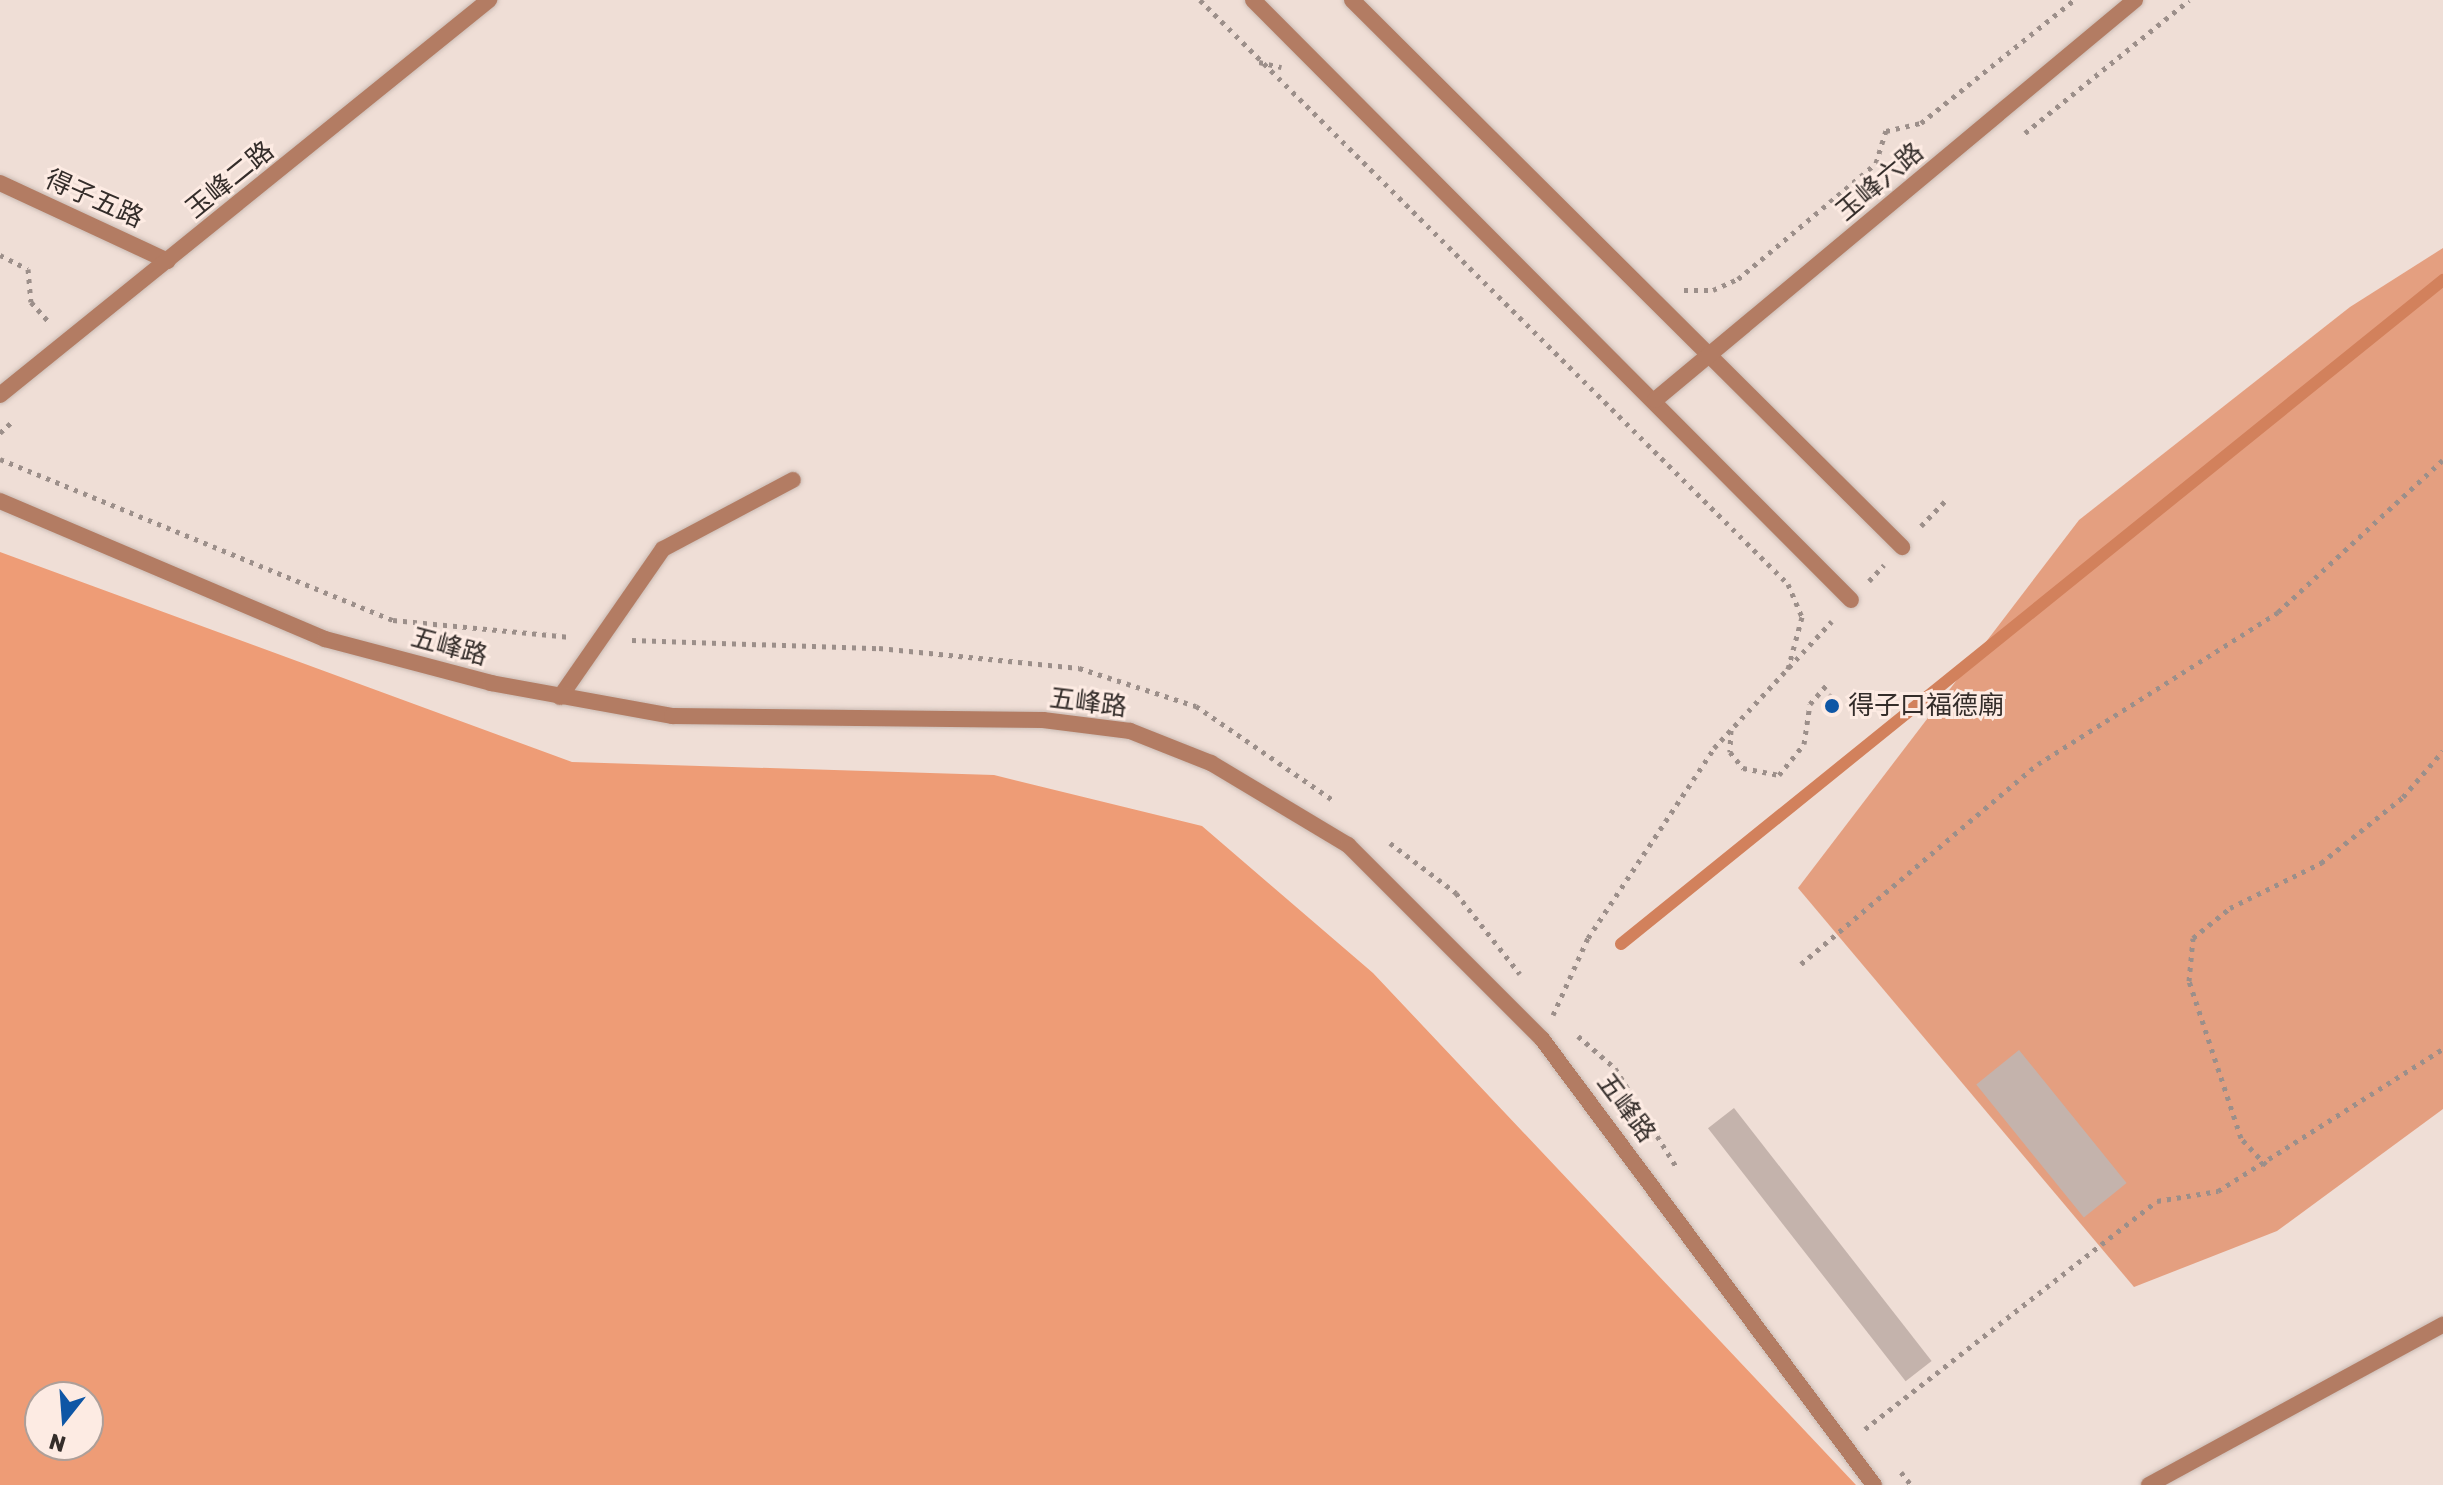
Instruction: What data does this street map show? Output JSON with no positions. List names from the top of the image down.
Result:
{
  "streets": {
    "street": [
      "玉峰二路",
      "玉峰六路",
      "得子五路",
      "五峰路"
    ]
  },
  "crossings": [
    ["玉峰二路", "得子五路"]
  ],
  "places": ["得子口福德廟"],
  "north": "bottom"
}
